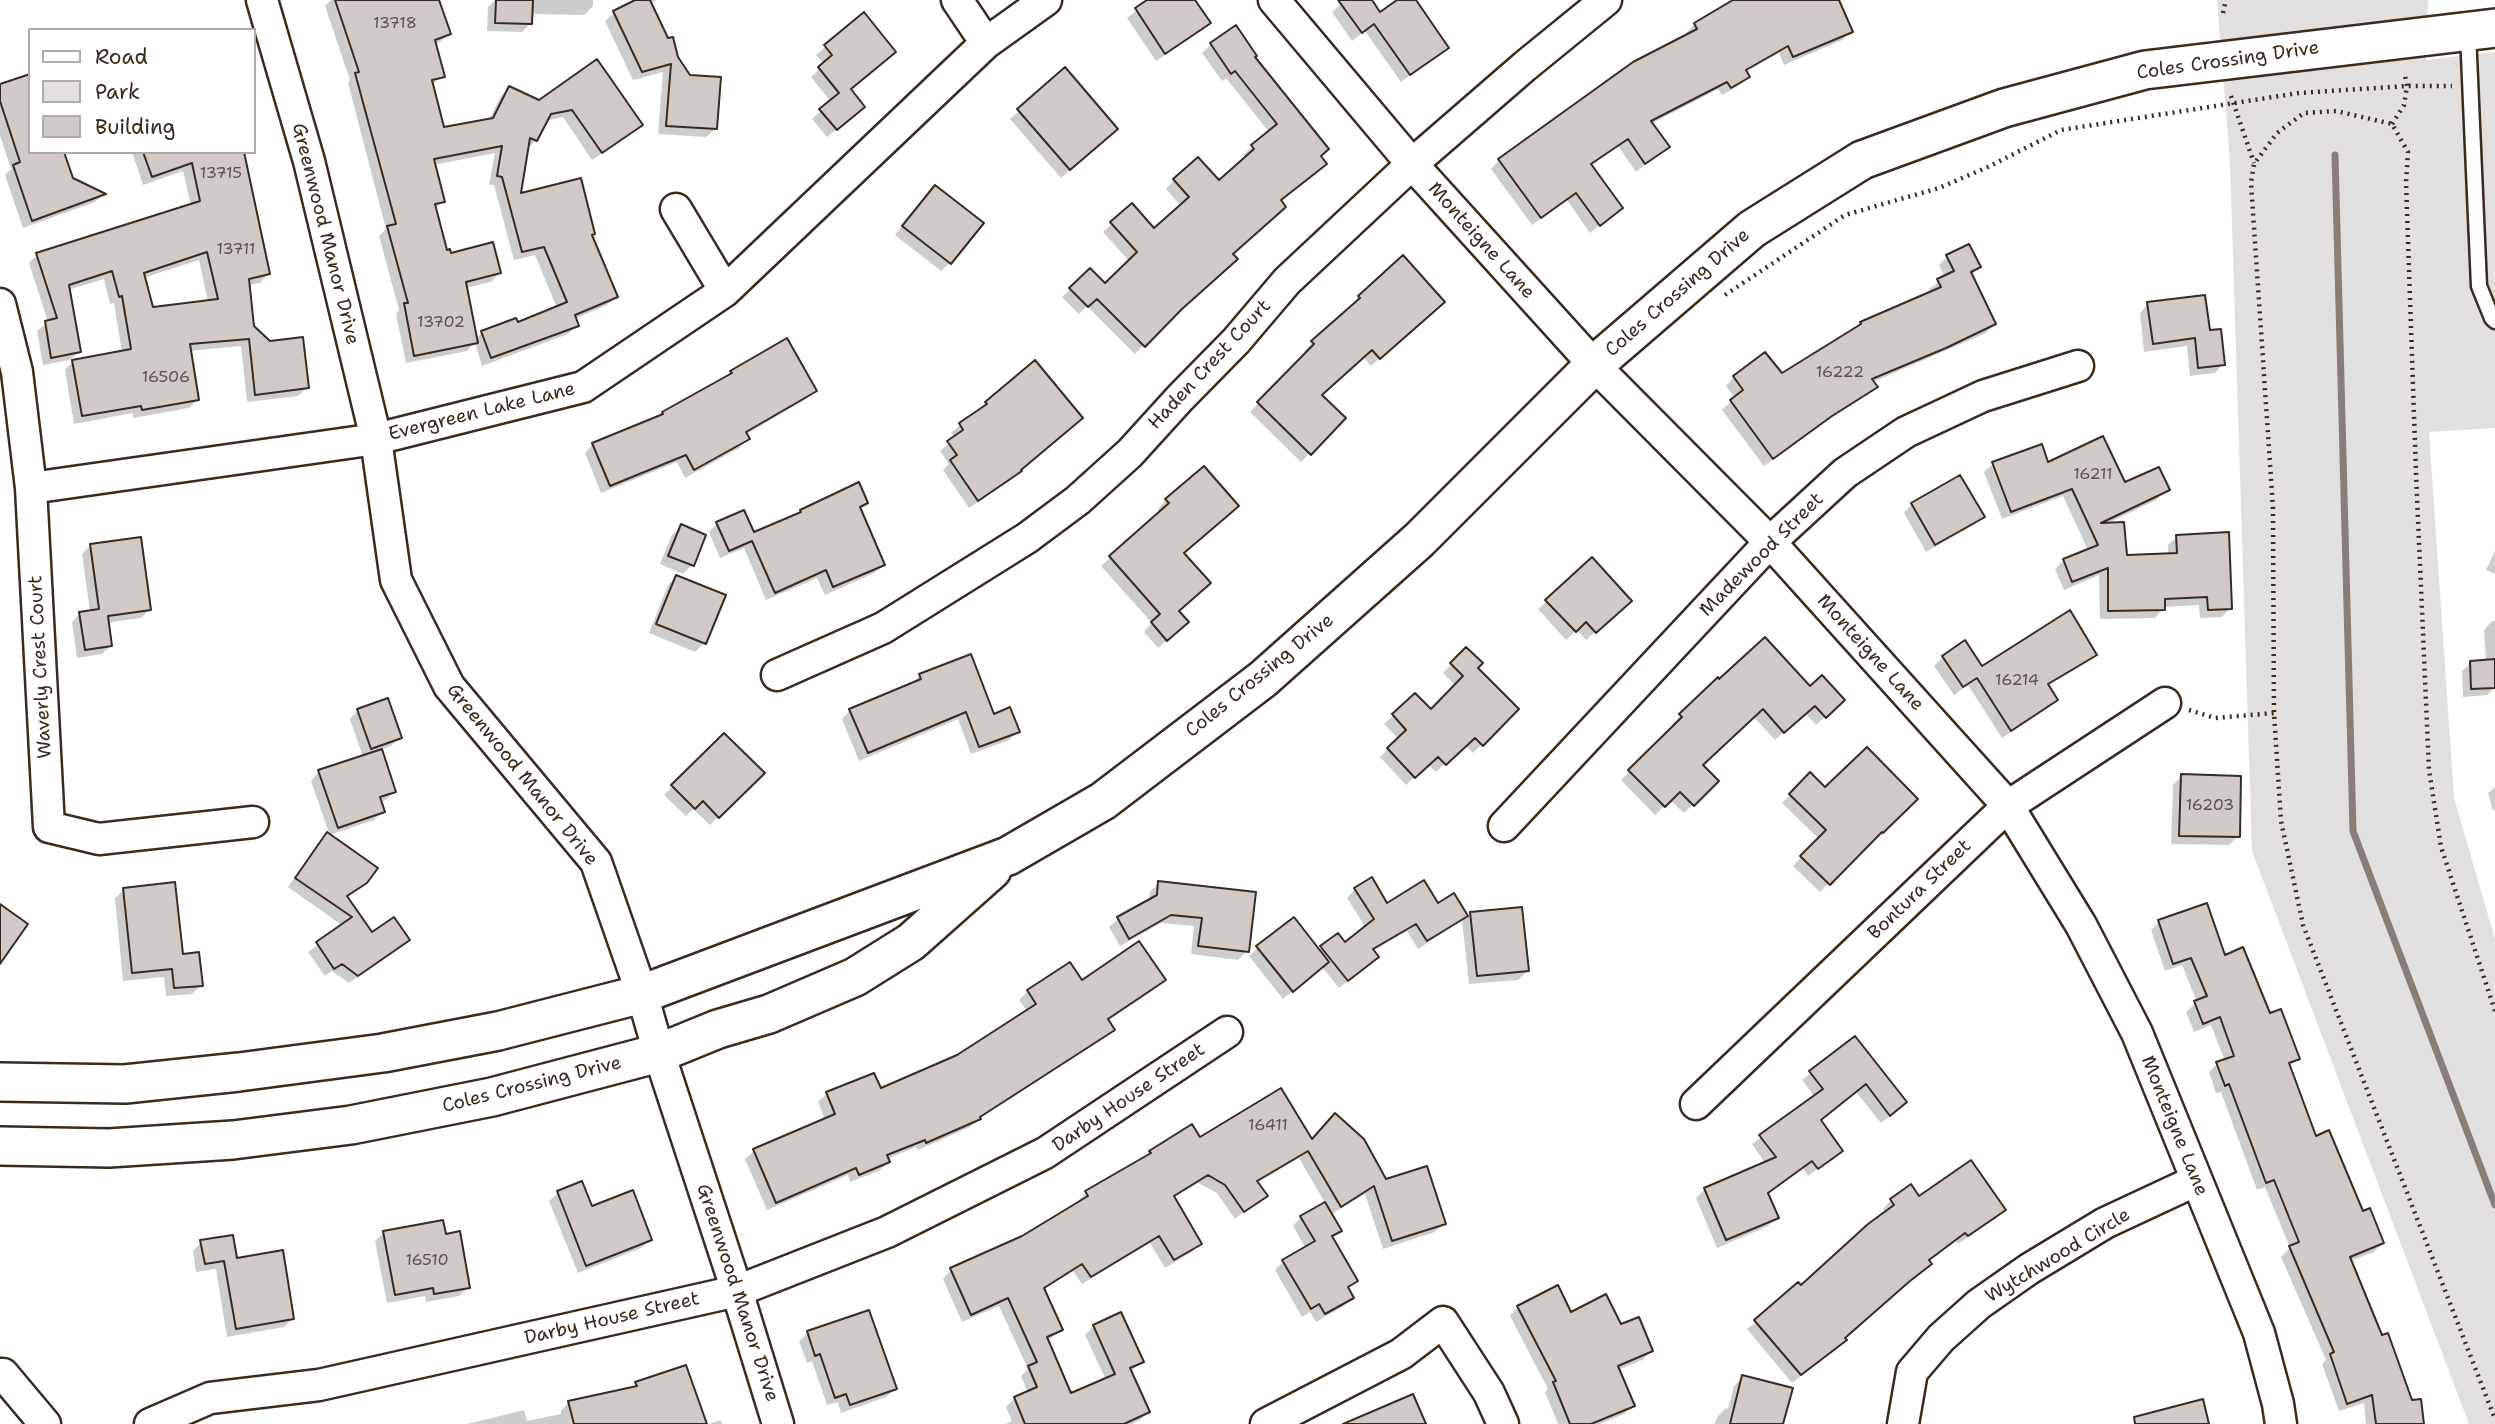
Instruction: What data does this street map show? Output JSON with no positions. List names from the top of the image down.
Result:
{
  "streets": {
    "street": [
      "Coles Crossing Drive",
      "Greenwood Manor Drive",
      "Monteigne Lane",
      "Haden Crest Court",
      "Evergreen Lake Lane",
      "Madewood Street",
      "Waverly Crest Court",
      "Bontura Street",
      "Darby House Street",
      "Wytchwood Circle"
    ]
  },
  "crossings": [
    ["Coles Crossing Drive", "Greenwood Manor Drive"],
    ["Coles Crossing Drive", "Monteigne Lane"],
    ["Greenwood Manor Drive", "Evergreen Lake Lane"],
    ["Greenwood Manor Drive", "Darby House Street"],
    ["Monteigne Lane", "Haden Crest Court"],
    ["Monteigne Lane", "Madewood Street"],
    ["Monteigne Lane", "Bontura Street"],
    ["Monteigne Lane", "Wytchwood Circle"],
    ["Evergreen Lake Lane", "Waverly Crest Court"]
  ],
  "house_numbers": [
    "13718",
    "13715",
    "13711",
    "13702",
    "16222",
    "16506",
    "16211",
    "16214",
    "16203",
    "16411",
    "16510"
  ],
  "legend": ["Road", "Park", "Building"]
}
